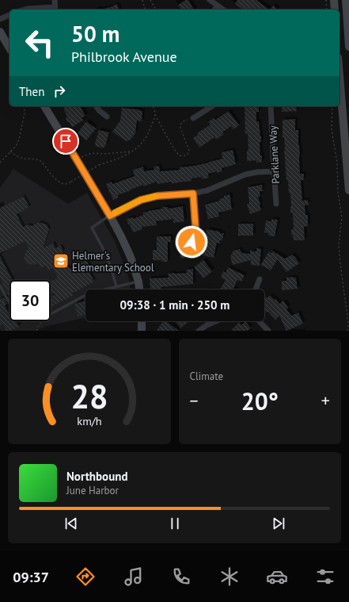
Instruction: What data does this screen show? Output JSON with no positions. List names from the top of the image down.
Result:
{
  "streets": {
    "street": ["Parklane Way"]
  },
  "places": {
    "school or university": ["Helmer's Elementary School"]
  },
  "page": {
    "turn": ["50 m", "Philbrook Avenue"],
    "then": "Then",
    "limit": "30",
    "trip": "09:38 · 1 min · 250 m",
    "tile": "Climate",
    "heat": ["−", "20°", "+"],
    "song": ["Northbound", "June Harbor"],
    "tabs": "09:37",
    "gauge": ["28", "km/h"]
  }
}
